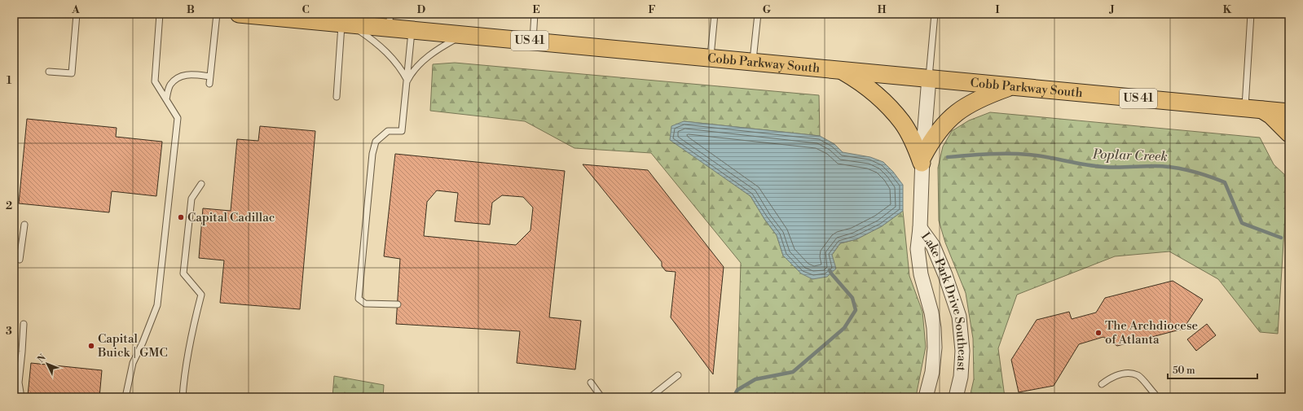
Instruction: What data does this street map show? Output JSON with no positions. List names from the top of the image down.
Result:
{
  "streets": {
    "main road": ["US 41", "Cobb Parkway South"],
    "street": ["Lake Park Drive Southeast"]
  },
  "crossings": [
    ["Cobb Parkway South", "Lake Park Drive Southeast"]
  ],
  "water": ["Poplar Creek"],
  "places": ["Capital Cadillac", "The Archdiocese of Atlanta", "Capital Buick | GMC"],
  "scale_bar": "50 m",
  "north": "top left",
  "grid": {
    "columns": [
      "A",
      "B",
      "C",
      "D",
      "E",
      "F",
      "G",
      "H",
      "I",
      "J",
      "K"
    ],
    "rows": ["1", "2", "3"]
  }
}
